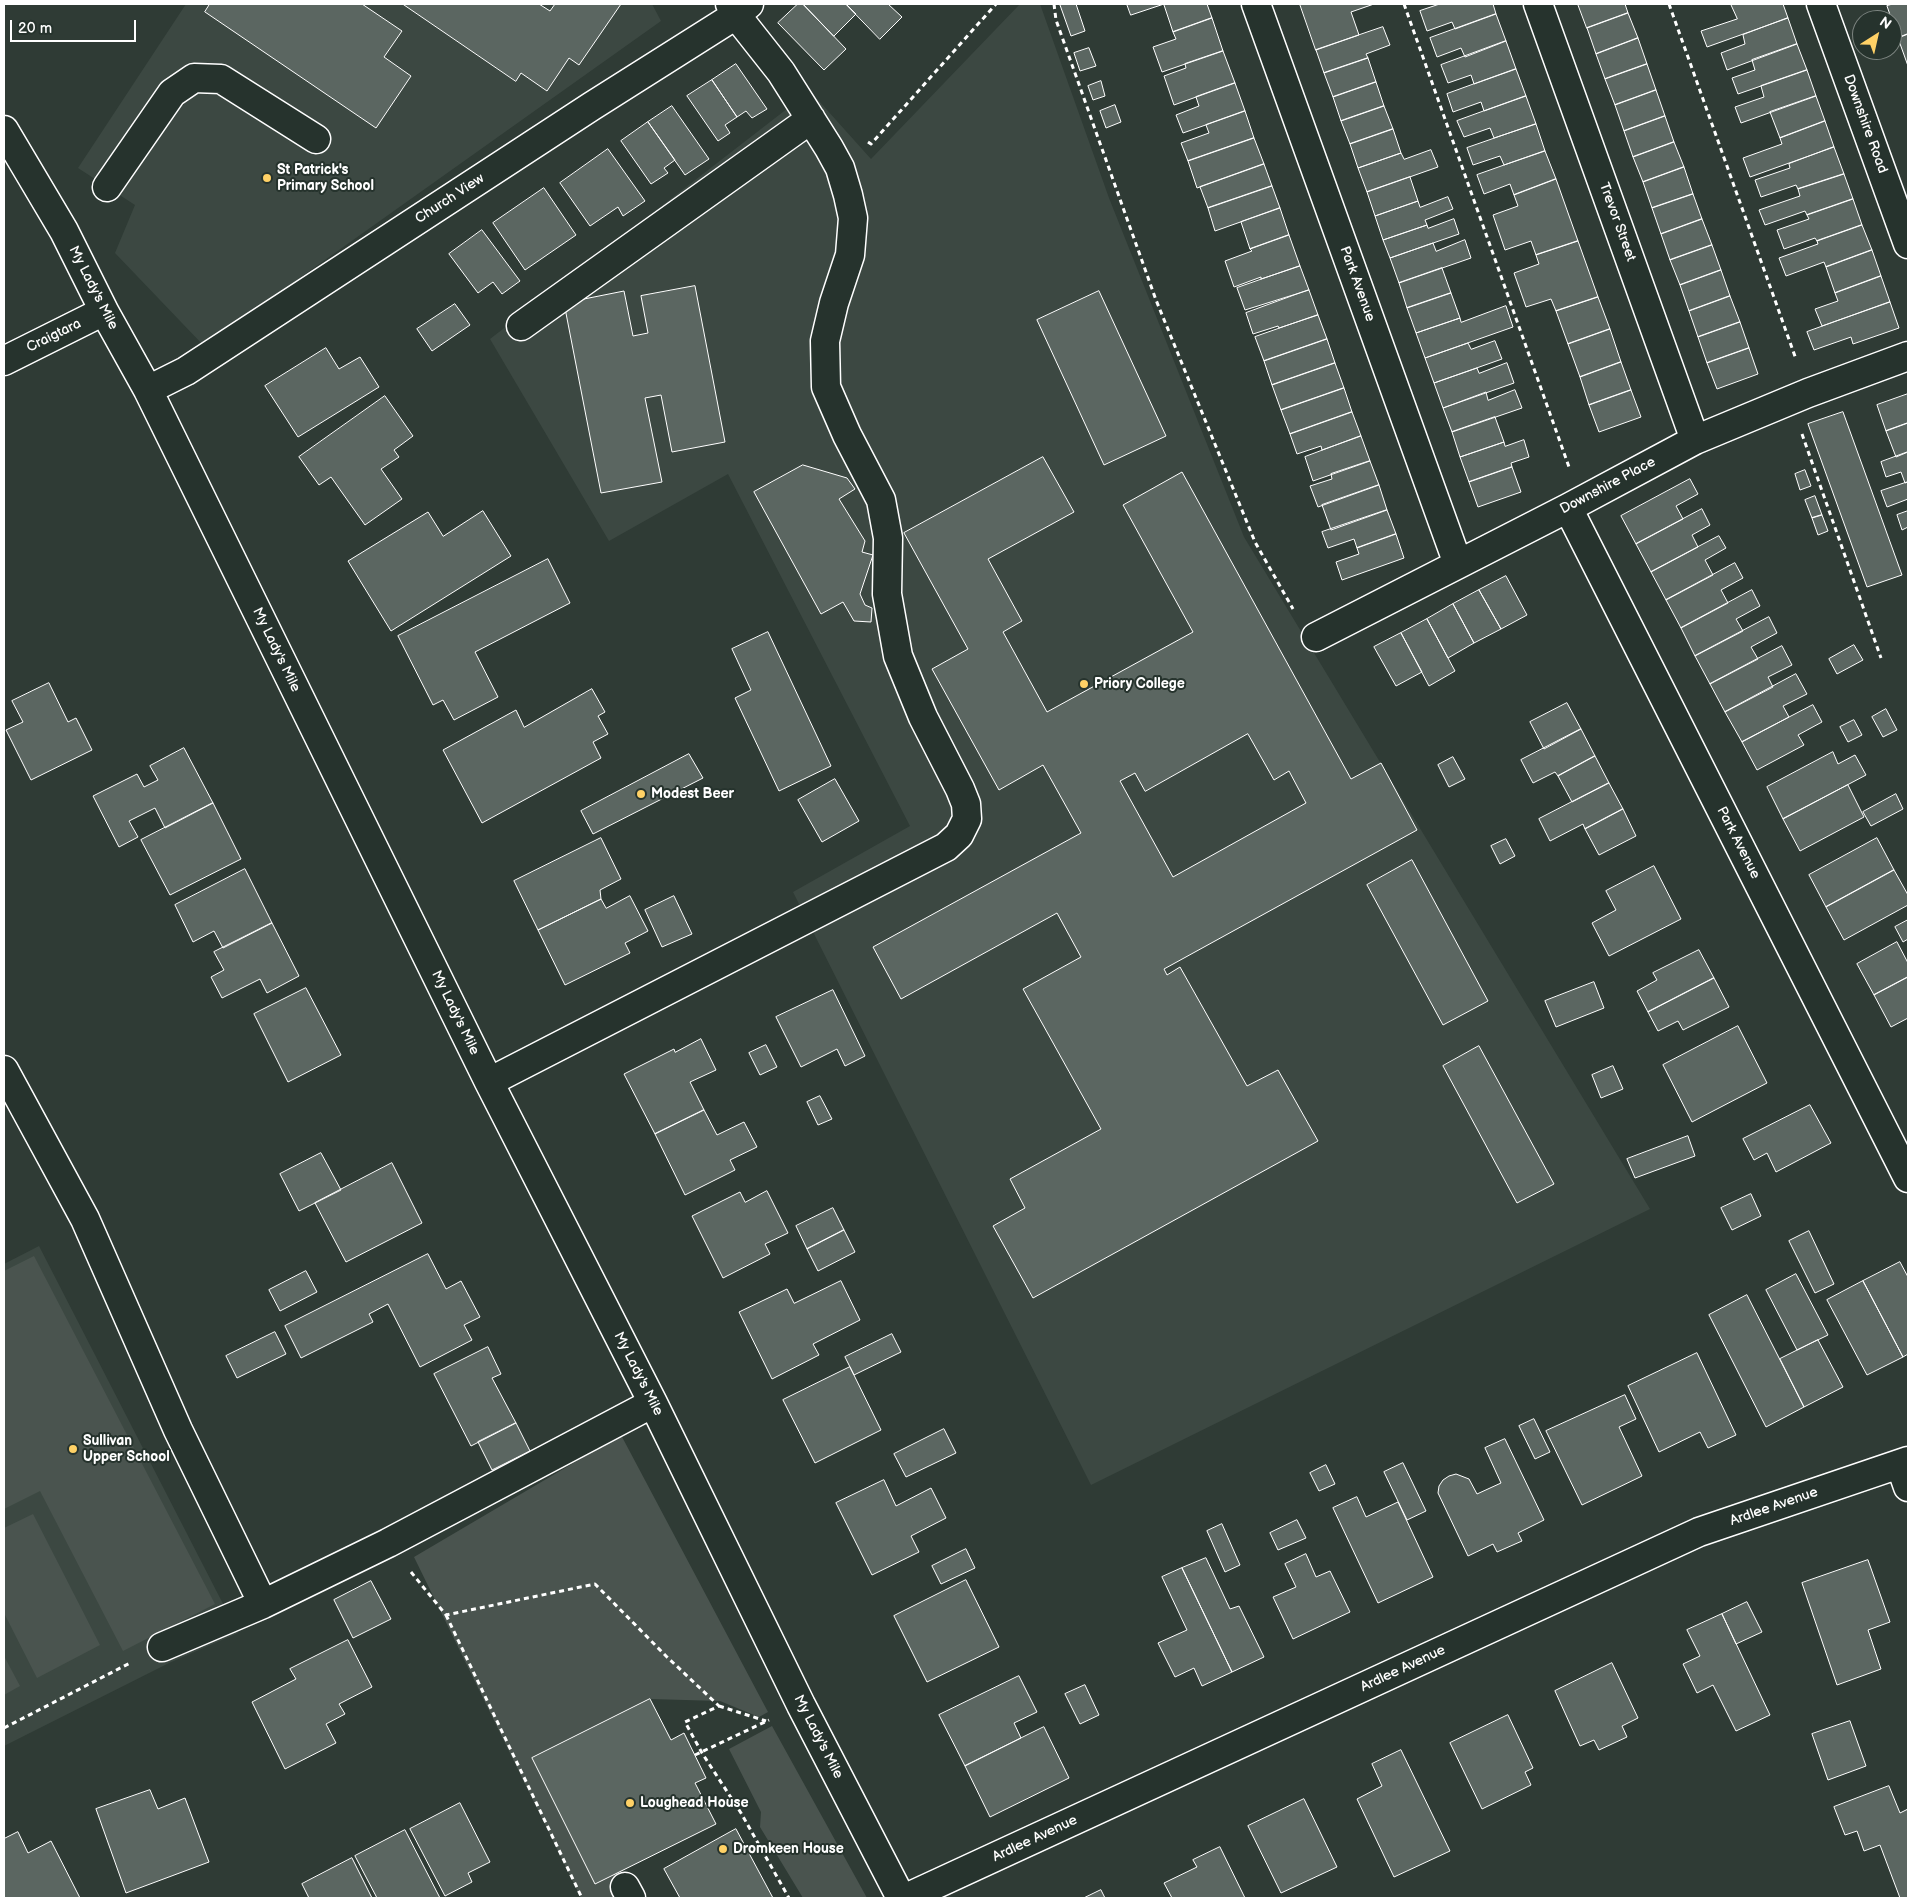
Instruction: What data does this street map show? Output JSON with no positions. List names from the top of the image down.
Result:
{
  "streets": {
    "street": [
      "Downshire Road",
      "Church View",
      "Trevor Street",
      "Park Avenue",
      "My Lady's Mile",
      "Craigtara",
      "Downshire Place",
      "Ardlee Avenue"
    ]
  },
  "crossings": [
    ["Church View", "My Lady's Mile"],
    ["Trevor Street", "Downshire Place"],
    ["Park Avenue", "Downshire Place"],
    ["My Lady's Mile", "Craigtara"]
  ],
  "places": [
    "St Patrick's Primary School",
    "Priory College",
    "Modest Beer",
    "Sullivan Upper School",
    "Loughead House",
    "Dromkeen House"
  ],
  "scale_bar": "20 m",
  "north": "top right"
}
